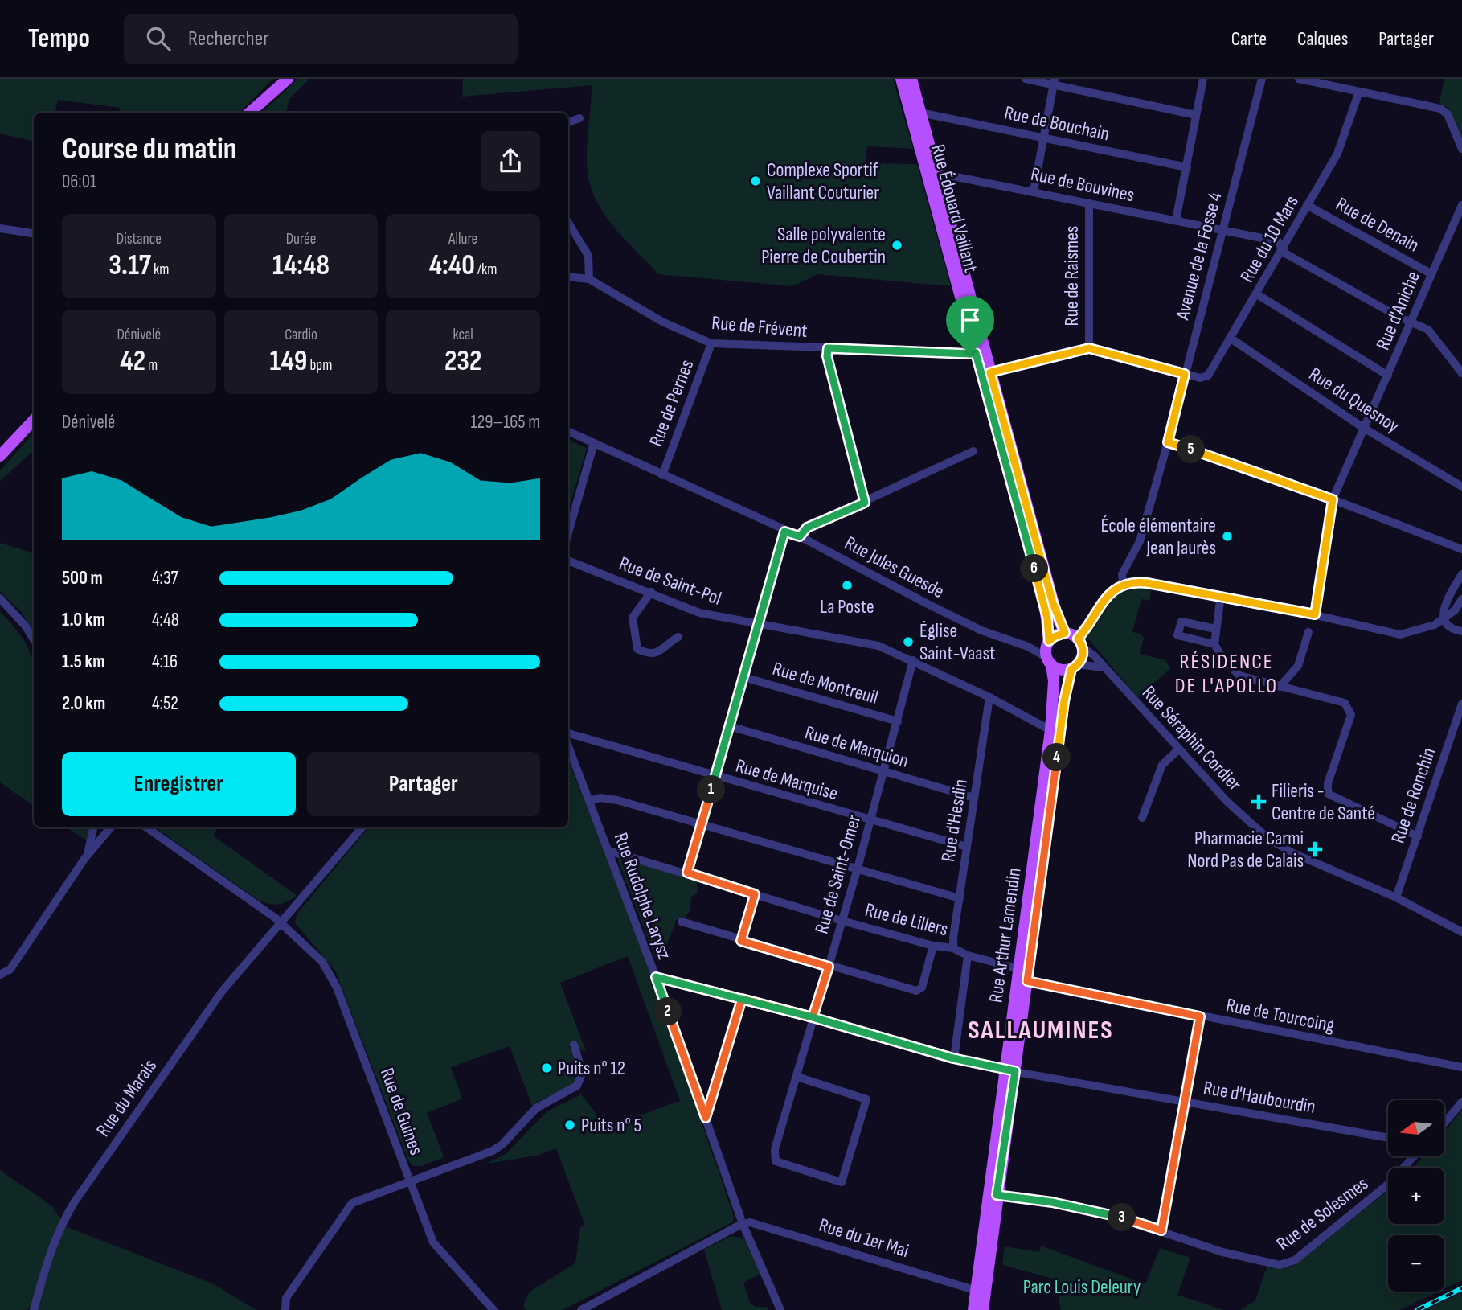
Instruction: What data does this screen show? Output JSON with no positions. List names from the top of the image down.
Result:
{
  "streets": {
    "main road": ["Rue Édouard Vaillant", "Rue Arthur Lamendin"],
    "street": [
      "Rue de Bouchain",
      "Rue de Bouvines",
      "Rue de Denain",
      "Rue du 10 Mars",
      "Avenue de la Fosse 4",
      "Rue de Raismes",
      "Rue d'Aniche",
      "Rue de Frévent",
      "Rue du Quesnoy",
      "Rue de Pernes",
      "Rue Jules Guesde",
      "Rue de Saint-Pol",
      "Rue de Montreuil",
      "Rue Séraphin Cordier",
      "Rue de Marquion",
      "Rue de Marquise",
      "Rue de Ronchin",
      "Rue d'Hesdin",
      "Rue de Saint-Omer",
      "Rue Rudolphe Larysz",
      "Rue de Lillers",
      "Rue de Tourcoing",
      "Rue d'Haubourdin",
      "Rue du Marais",
      "Rue de Guines",
      "Rue de Solesmes",
      "Rue du 1er Mai"
    ]
  },
  "crossings": [
    ["Rue de Bouchain", "Rue Édouard Vaillant"],
    ["Rue de Bouvines", "Rue Édouard Vaillant"],
    ["Rue de Bouvines", "Rue du 10 Mars"],
    ["Rue de Bouvines", "Avenue de la Fosse 4"],
    ["Rue de Bouvines", "Rue de Raismes"],
    ["Rue de Bouvines", "Rue d'Aniche"],
    ["Rue Édouard Vaillant", "Rue de Frévent"],
    ["Rue Édouard Vaillant", "Rue Jules Guesde"],
    ["Rue Édouard Vaillant", "Rue Séraphin Cordier"],
    ["Rue Édouard Vaillant", "Rue Arthur Lamendin"],
    ["Rue de Denain", "Rue du 10 Mars"],
    ["Rue de Denain", "Rue d'Aniche"],
    ["Rue du 10 Mars", "Avenue de la Fosse 4"],
    ["Rue du 10 Mars", "Rue du Quesnoy"],
    ["Rue d'Aniche", "Rue du Quesnoy"],
    ["Rue de Frévent", "Rue de Pernes"],
    ["Rue de Pernes", "Rue Jules Guesde"],
    ["Rue Jules Guesde", "Rue Séraphin Cordier"],
    ["Rue Jules Guesde", "Rue Arthur Lamendin"],
    ["Rue de Saint-Pol", "Rue d'Hesdin"],
    ["Rue de Saint-Pol", "Rue de Saint-Omer"],
    ["Rue de Saint-Pol", "Rue Arthur Lamendin"],
    ["Rue de Montreuil", "Rue de Saint-Omer"],
    ["Rue Séraphin Cordier", "Rue de Ronchin"],
    ["Rue Séraphin Cordier", "Rue Arthur Lamendin"],
    ["Rue de Marquion", "Rue d'Hesdin"],
    ["Rue de Marquion", "Rue de Saint-Omer"],
    ["Rue de Marquise", "Rue d'Hesdin"],
    ["Rue de Marquise", "Rue de Saint-Omer"],
    ["Rue d'Hesdin", "Rue de Lillers"],
    ["Rue de Saint-Omer", "Rue de Lillers"],
    ["Rue de Saint-Omer", "Rue d'Haubourdin"],
    ["Rue Rudolphe Larysz", "Rue de Lillers"],
    ["Rue Rudolphe Larysz", "Rue d'Haubourdin"],
    ["Rue Rudolphe Larysz", "Rue du 1er Mai"],
    ["Rue de Lillers", "Rue Arthur Lamendin"],
    ["Rue de Lillers", "Rue de Tourcoing"],
    ["Rue Arthur Lamendin", "Rue de Tourcoing"],
    ["Rue Arthur Lamendin", "Rue d'Haubourdin"],
    ["Rue Arthur Lamendin", "Rue de Solesmes"],
    ["Rue Arthur Lamendin", "Rue du 1er Mai"],
    ["Rue du Marais", "Rue de Guines"]
  ],
  "districts": ["RÉSIDENCE DE L'APOLLO", "SALLAUMINES"],
  "parks": ["Parc Louis Deleury"],
  "places": {
    "other": [
      "Complexe Sportif Vaillant Couturier",
      "Salle polyvalente Pierre de Coubertin",
      "École élémentaire Jean Jaurès",
      "La Poste",
      "Église Saint-Vaast",
      "Puits n° 12",
      "Puits n° 5"
    ],
    "health": ["Filieris - Centre de Santé", "Pharmacie Carmi Nord Pas de Calais"]
  },
  "north": "left",
  "page": {
    "header": "Tempo",
    "search": "Rechercher",
    "nav": ["Carte", "Calques", "Partager"],
    "heading": ["Course du matin", "06:01"],
    "stats": [
      ["Distance", "3.17 km"],
      ["Durée", "14:48"],
      ["Allure", "4:40 /km"],
      ["Dénivelé", "42 m"],
      ["Cardio", "149 bpm"],
      ["kcal", "232"]
    ],
    "chart": ["Dénivelé", "129–165 m"],
    "pins": [
      "5",
      "6",
      "4",
      "1",
      "2",
      "3"
    ],
    "list": [
      {
        "name": "500 m",
        "note": "4:37"
      },
      {
        "name": "1.0 km",
        "note": "4:48"
      },
      {
        "name": "1.5 km",
        "note": "4:16"
      },
      {
        "name": "2.0 km",
        "note": "4:52"
      }
    ],
    "buttons": ["Enregistrer", "Partager"],
    "map_buttons": ["+", "−"]
  }
}
